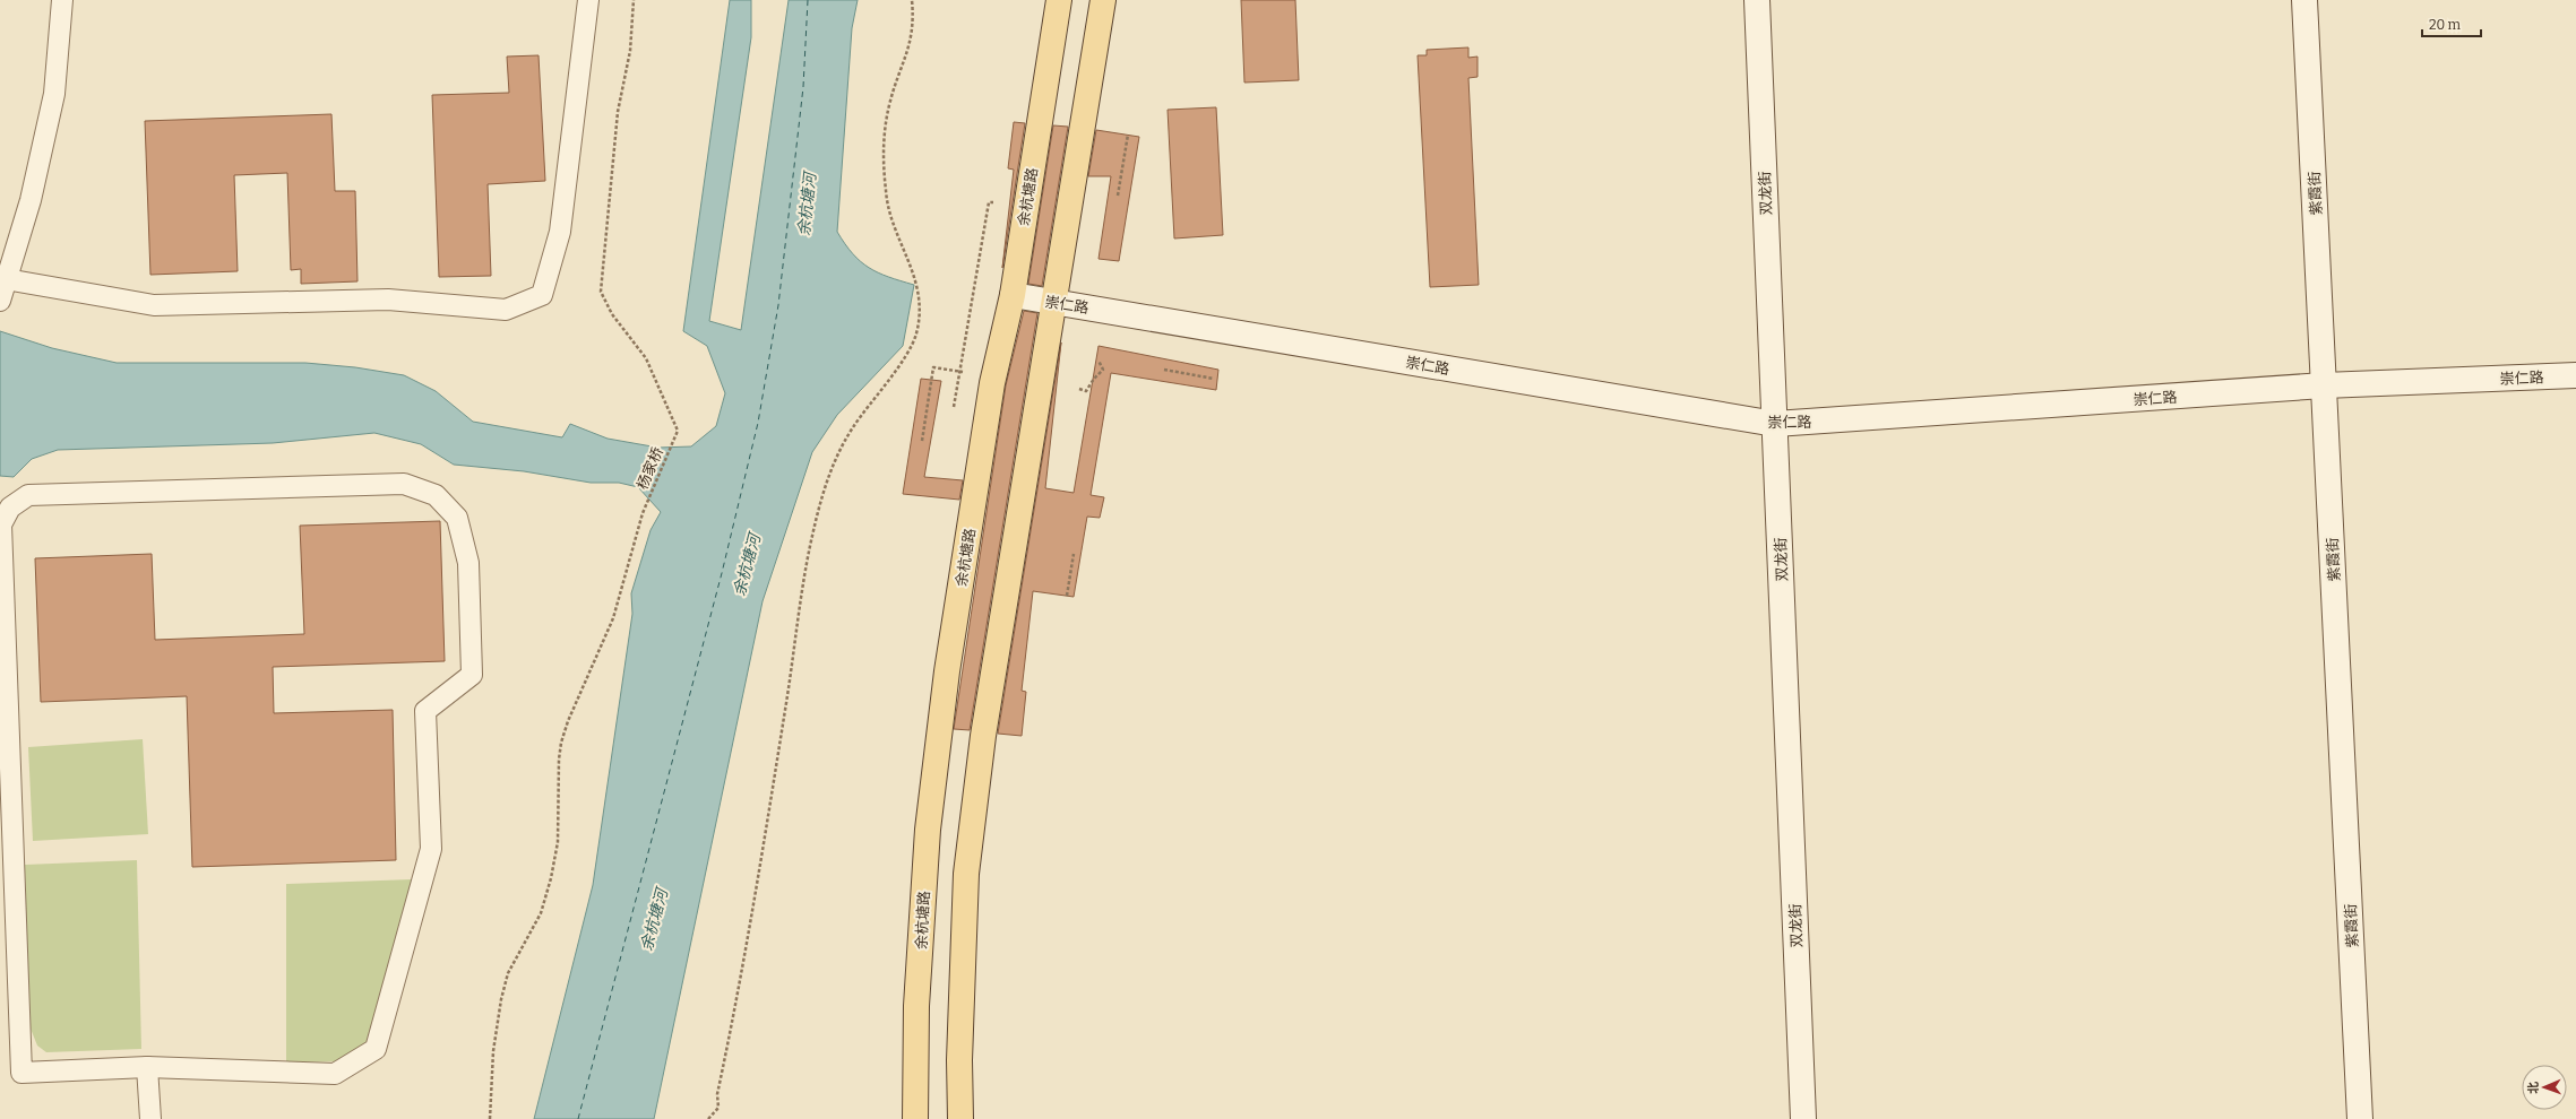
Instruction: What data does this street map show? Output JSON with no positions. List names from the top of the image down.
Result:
{
  "streets": {
    "main road": ["余杭塘路"],
    "street": ["双龙街", "紫霞街", "崇仁路"],
    "path": ["杨家桥"]
  },
  "crossings": [
    ["双龙街", "崇仁路"],
    ["紫霞街", "崇仁路"],
    ["余杭塘路", "崇仁路"]
  ],
  "water": ["余杭塘河"],
  "scale_bar": "20 m",
  "north": "left"
}
